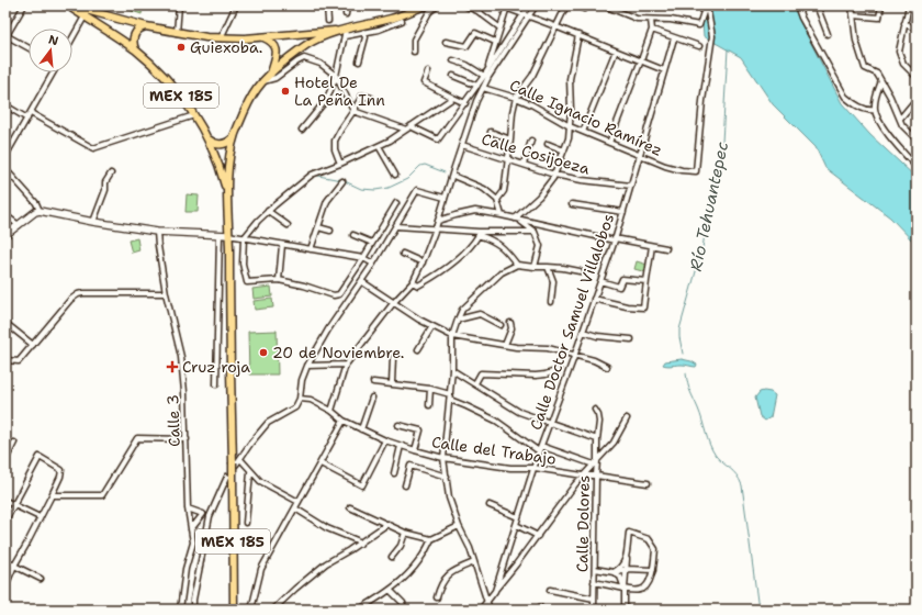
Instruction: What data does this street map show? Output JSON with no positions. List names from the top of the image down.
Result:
{
  "streets": {
    "main road": ["MEX 185"],
    "street": [
      "Calle Ignacio Ramírez",
      "Calle Cosijoeza",
      "Calle Doctor Samuel Villalobos",
      "Calle 3",
      "Calle del Trabajo",
      "Calle Dolores"
    ]
  },
  "crossings": [
    ["Calle Ignacio Ramírez", "Calle Doctor Samuel Villalobos"],
    ["Calle Cosijoeza", "Calle Doctor Samuel Villalobos"],
    ["Calle Doctor Samuel Villalobos", "Calle del Trabajo"],
    ["Calle del Trabajo", "Calle Dolores"]
  ],
  "water": ["Río Tehuantepec"],
  "places": {
    "other": ["Guiexoba.", "Hotel De La Peña Inn", "20 de Noviembre."],
    "health": ["Cruz roja"]
  },
  "north": "top"
}
